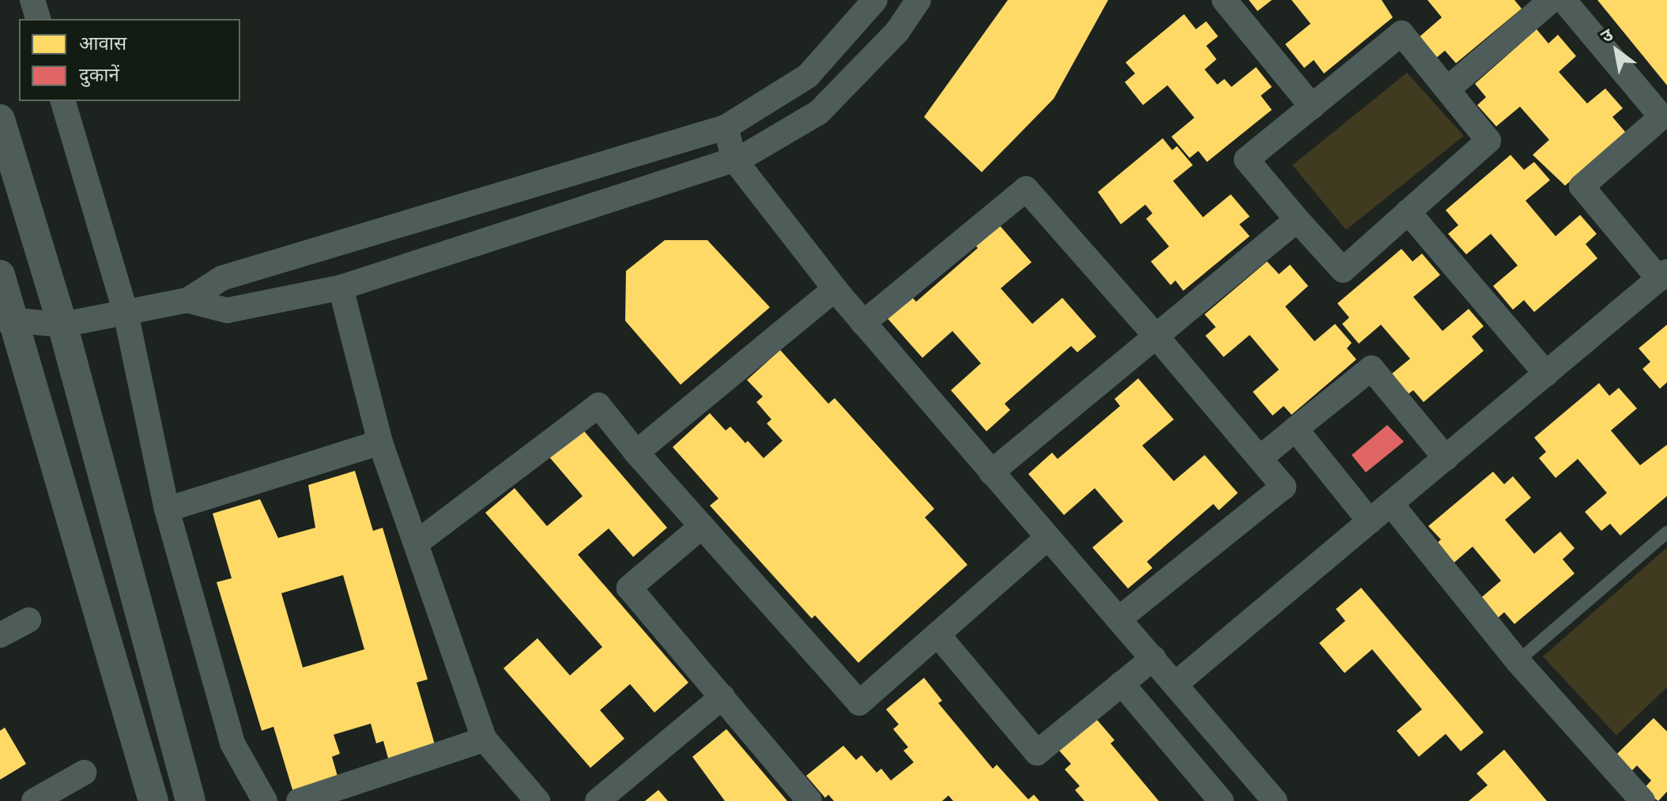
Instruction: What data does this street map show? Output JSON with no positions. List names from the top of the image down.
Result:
{
  "legend": ["आवास", "दुकानें"],
  "north": "top left"
}
